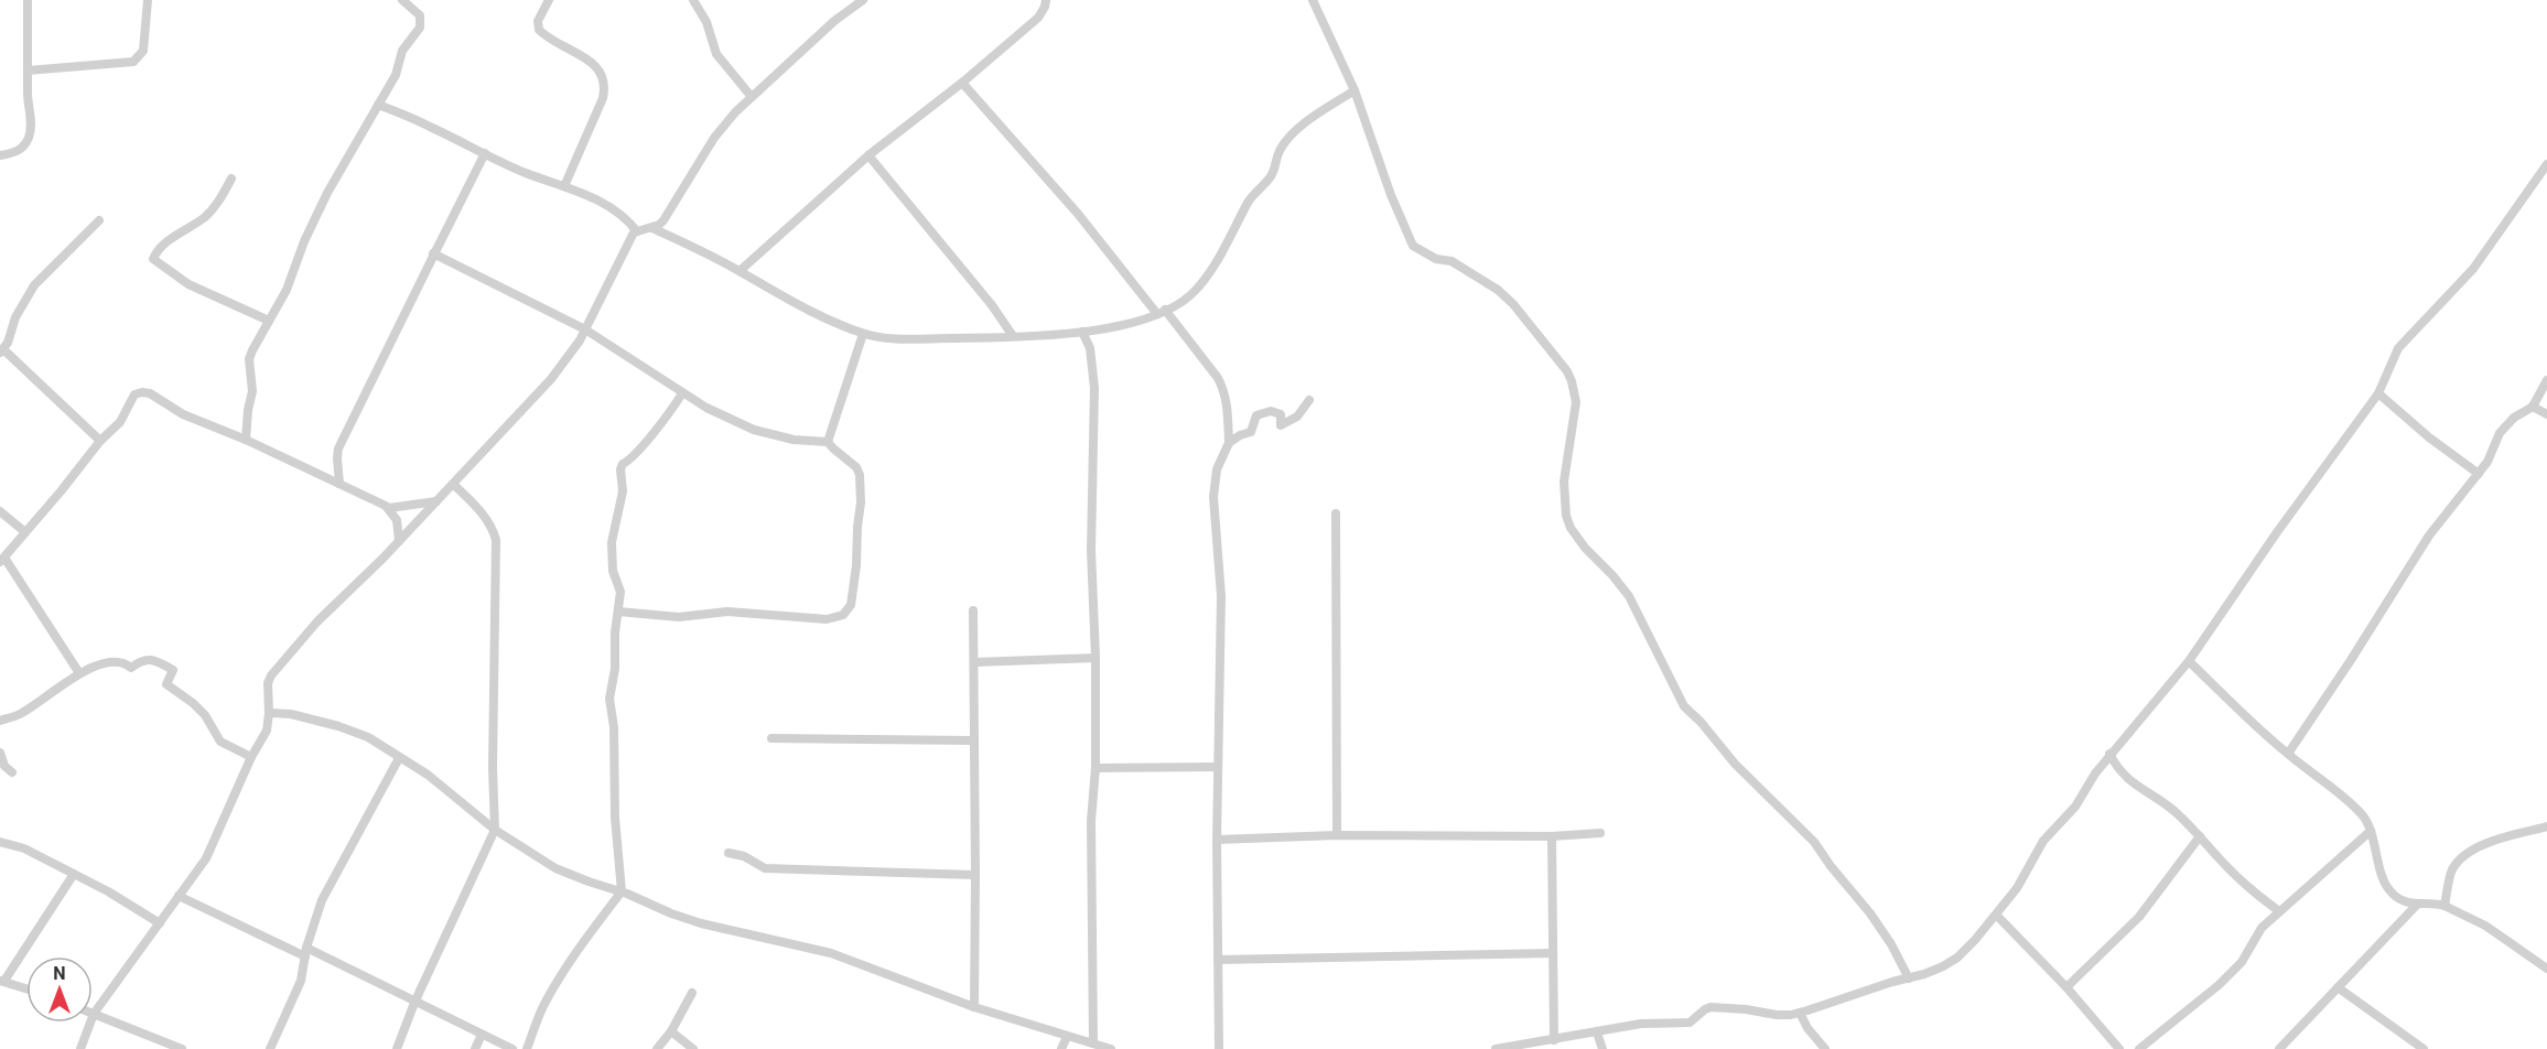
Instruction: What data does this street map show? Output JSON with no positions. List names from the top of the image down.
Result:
{
  "north": "top"
}
